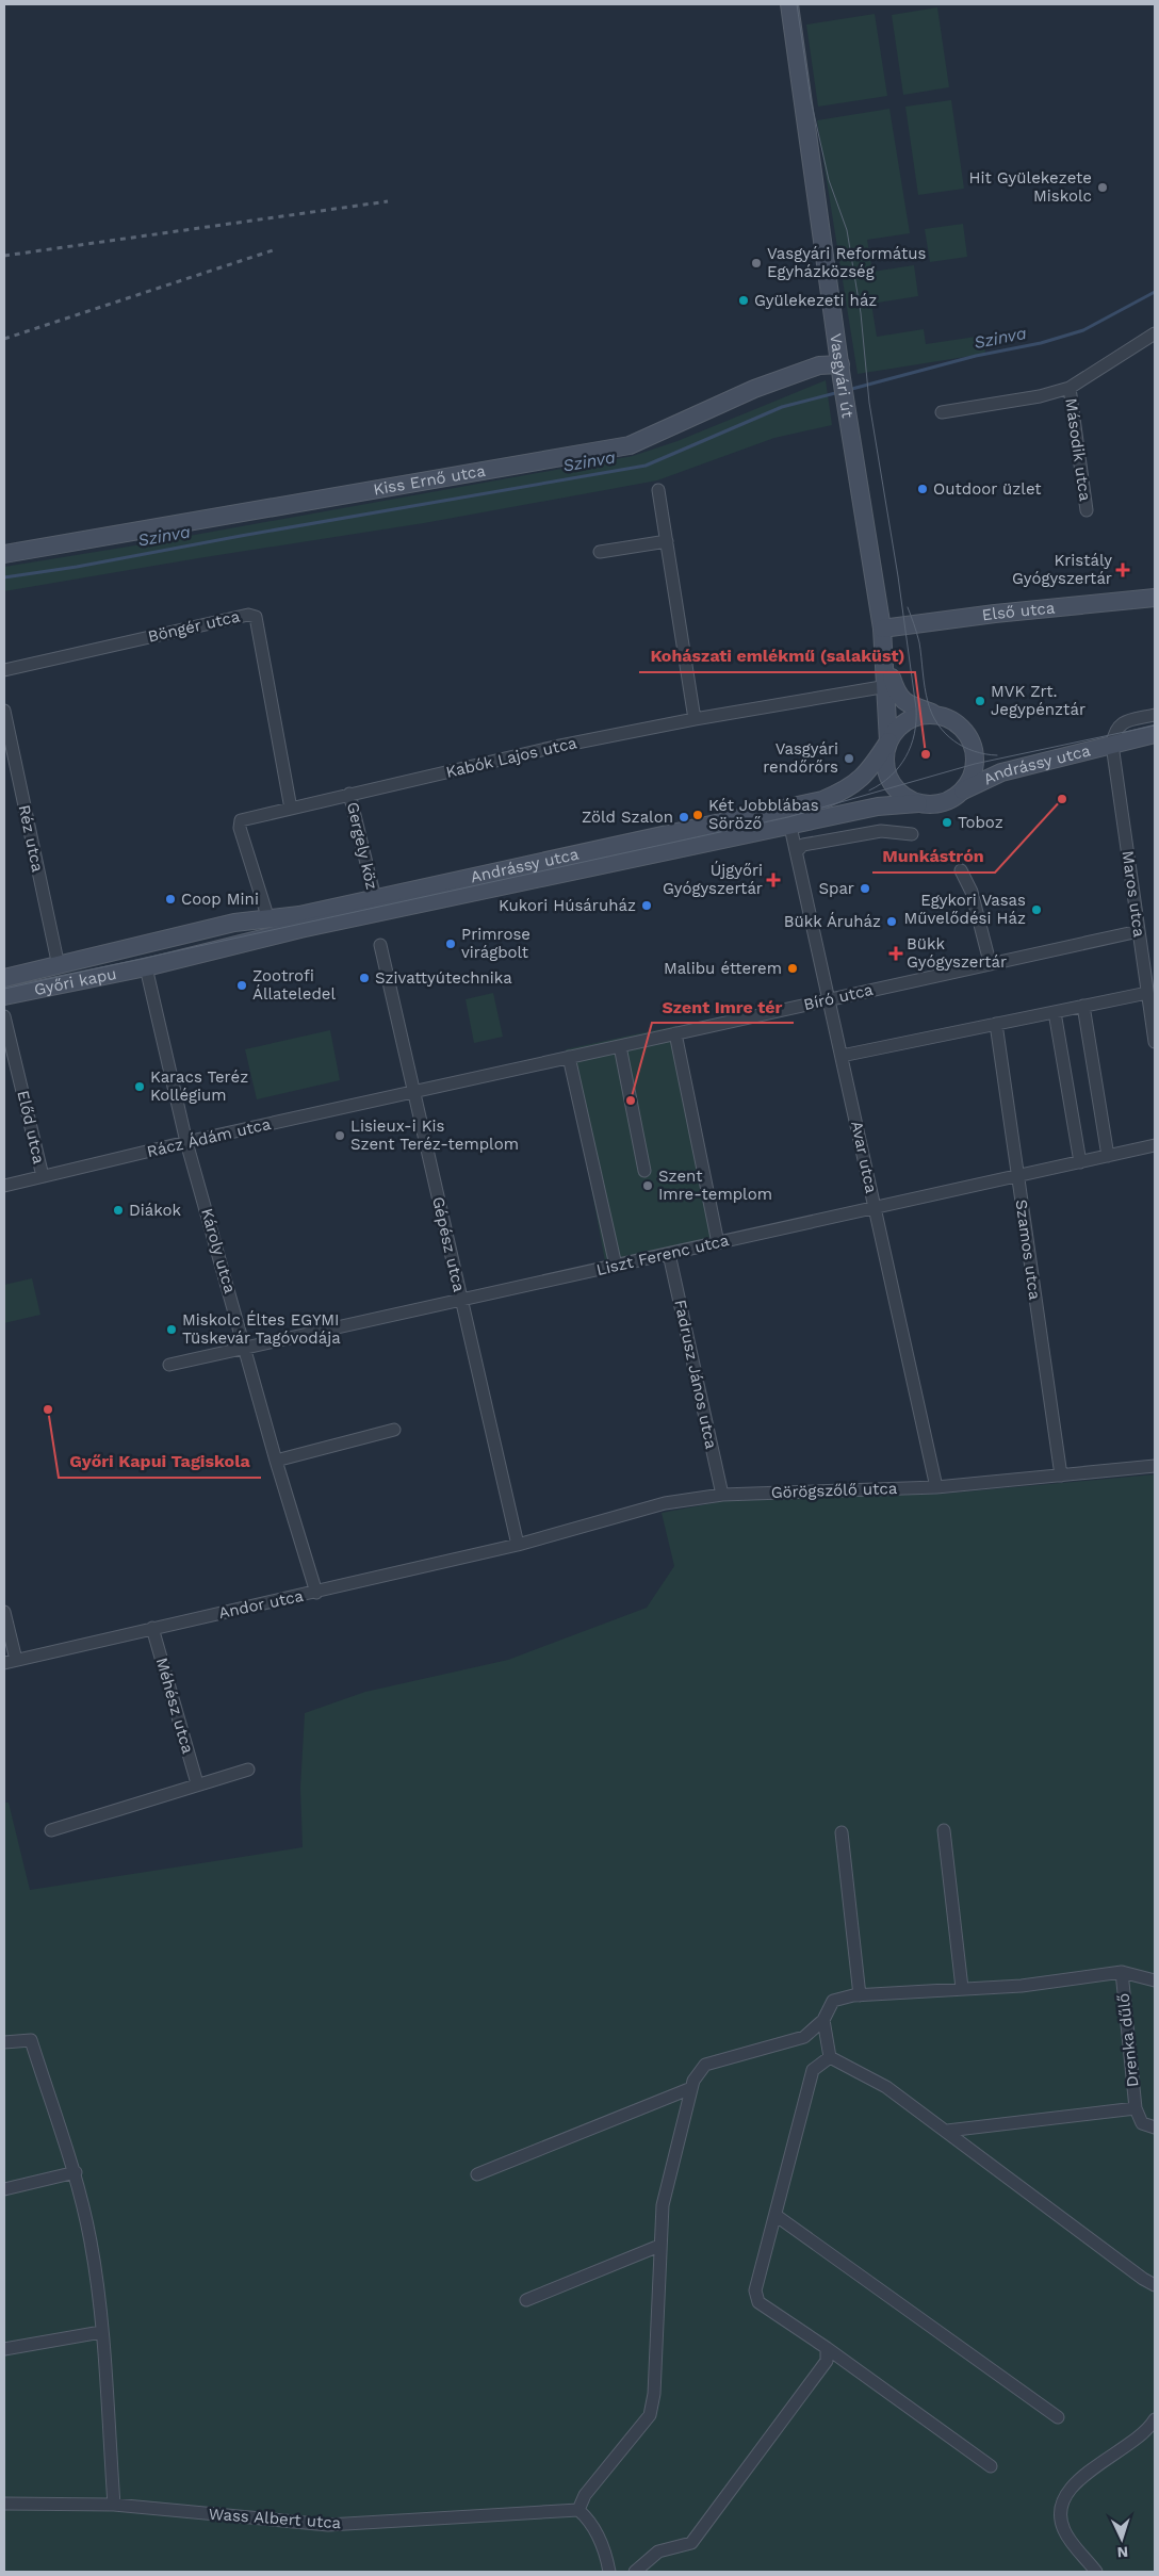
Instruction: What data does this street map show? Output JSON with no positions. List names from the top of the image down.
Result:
{
  "streets": {
    "street": [
      "Vasgyári út",
      "Második utca",
      "Kiss Ernő utca",
      "Első utca",
      "Böngér utca",
      "Kabók Lajos utca",
      "Andrássy utca",
      "Réz utca",
      "Gergely köz",
      "Maros utca",
      "Győri kapu",
      "Bíró utca",
      "Előd utca",
      "Rácz Ádám utca",
      "Avar utca",
      "Gépész utca",
      "Szamos utca",
      "Károly utca",
      "Liszt Ferenc utca",
      "Fadrusz János utca",
      "Görögszőlő utca",
      "Andor utca",
      "Méhész utca",
      "Drenka dűlő",
      "Wass Albert utca"
    ]
  },
  "crossings": [
    ["Vasgyári út", "Kiss Ernő utca"],
    ["Vasgyári út", "Első utca"],
    ["Vasgyári út", "Kabók Lajos utca"],
    ["Vasgyári út", "Andrássy utca"],
    ["Böngér utca", "Kabók Lajos utca"],
    ["Kabók Lajos utca", "Andrássy utca"],
    ["Kabók Lajos utca", "Gergely köz"],
    ["Andrássy utca", "Gergely köz"],
    ["Andrássy utca", "Maros utca"],
    ["Andrássy utca", "Győri kapu"],
    ["Andrássy utca", "Avar utca"],
    ["Andrássy utca", "Károly utca"],
    ["Réz utca", "Győri kapu"],
    ["Maros utca", "Bíró utca"],
    ["Győri kapu", "Károly utca"],
    ["Bíró utca", "Rácz Ádám utca"],
    ["Bíró utca", "Avar utca"],
    ["Bíró utca", "Gépész utca"],
    ["Előd utca", "Rácz Ádám utca"],
    ["Rácz Ádám utca", "Gépész utca"],
    ["Rácz Ádám utca", "Károly utca"],
    ["Avar utca", "Liszt Ferenc utca"],
    ["Avar utca", "Görögszőlő utca"],
    ["Gépész utca", "Liszt Ferenc utca"],
    ["Gépész utca", "Görögszőlő utca"],
    ["Gépész utca", "Andor utca"],
    ["Szamos utca", "Liszt Ferenc utca"],
    ["Szamos utca", "Görögszőlő utca"],
    ["Károly utca", "Liszt Ferenc utca"],
    ["Károly utca", "Andor utca"],
    ["Liszt Ferenc utca", "Fadrusz János utca"],
    ["Fadrusz János utca", "Görögszőlő utca"],
    ["Görögszőlő utca", "Andor utca"],
    ["Andor utca", "Méhész utca"]
  ],
  "water": ["Szinva"],
  "places": {
    "other": [
      "Hit Gyülekezete Miskolc",
      "Vasgyári Református Egyházközség",
      "Gyülekezeti ház",
      "Outdoor üzlet",
      "MVK Zrt. Jegypénztár",
      "Kohászati emlékmű (salaküst)",
      "Vasgyári rendőrőrs",
      "Munkástrón",
      "Két Jobblábas Söröző",
      "Zöld Szalon",
      "Toboz",
      "Spar",
      "Coop Mini",
      "Kukori Húsáruház",
      "Egykori Vasas Művelődési Ház",
      "Bükk Áruház",
      "Primrose virágbolt",
      "Malibu étterem",
      "Szivattyútechnika",
      "Zootrofi Állateledel",
      "Karacs Teréz Kollégium",
      "Szent Imre tér",
      "Lisieux-i Kis Szent Teréz-templom",
      "Szent Imre-templom",
      "Diákok",
      "Miskolc Éltes EGYMI Tüskevár Tagóvodája",
      "Győri Kapui Tagiskola"
    ],
    "health": ["Kristály Gyógyszertár", "Újgyőri Gyógyszertár", "Bükk Gyógyszertár"]
  },
  "north": "bottom"
}
